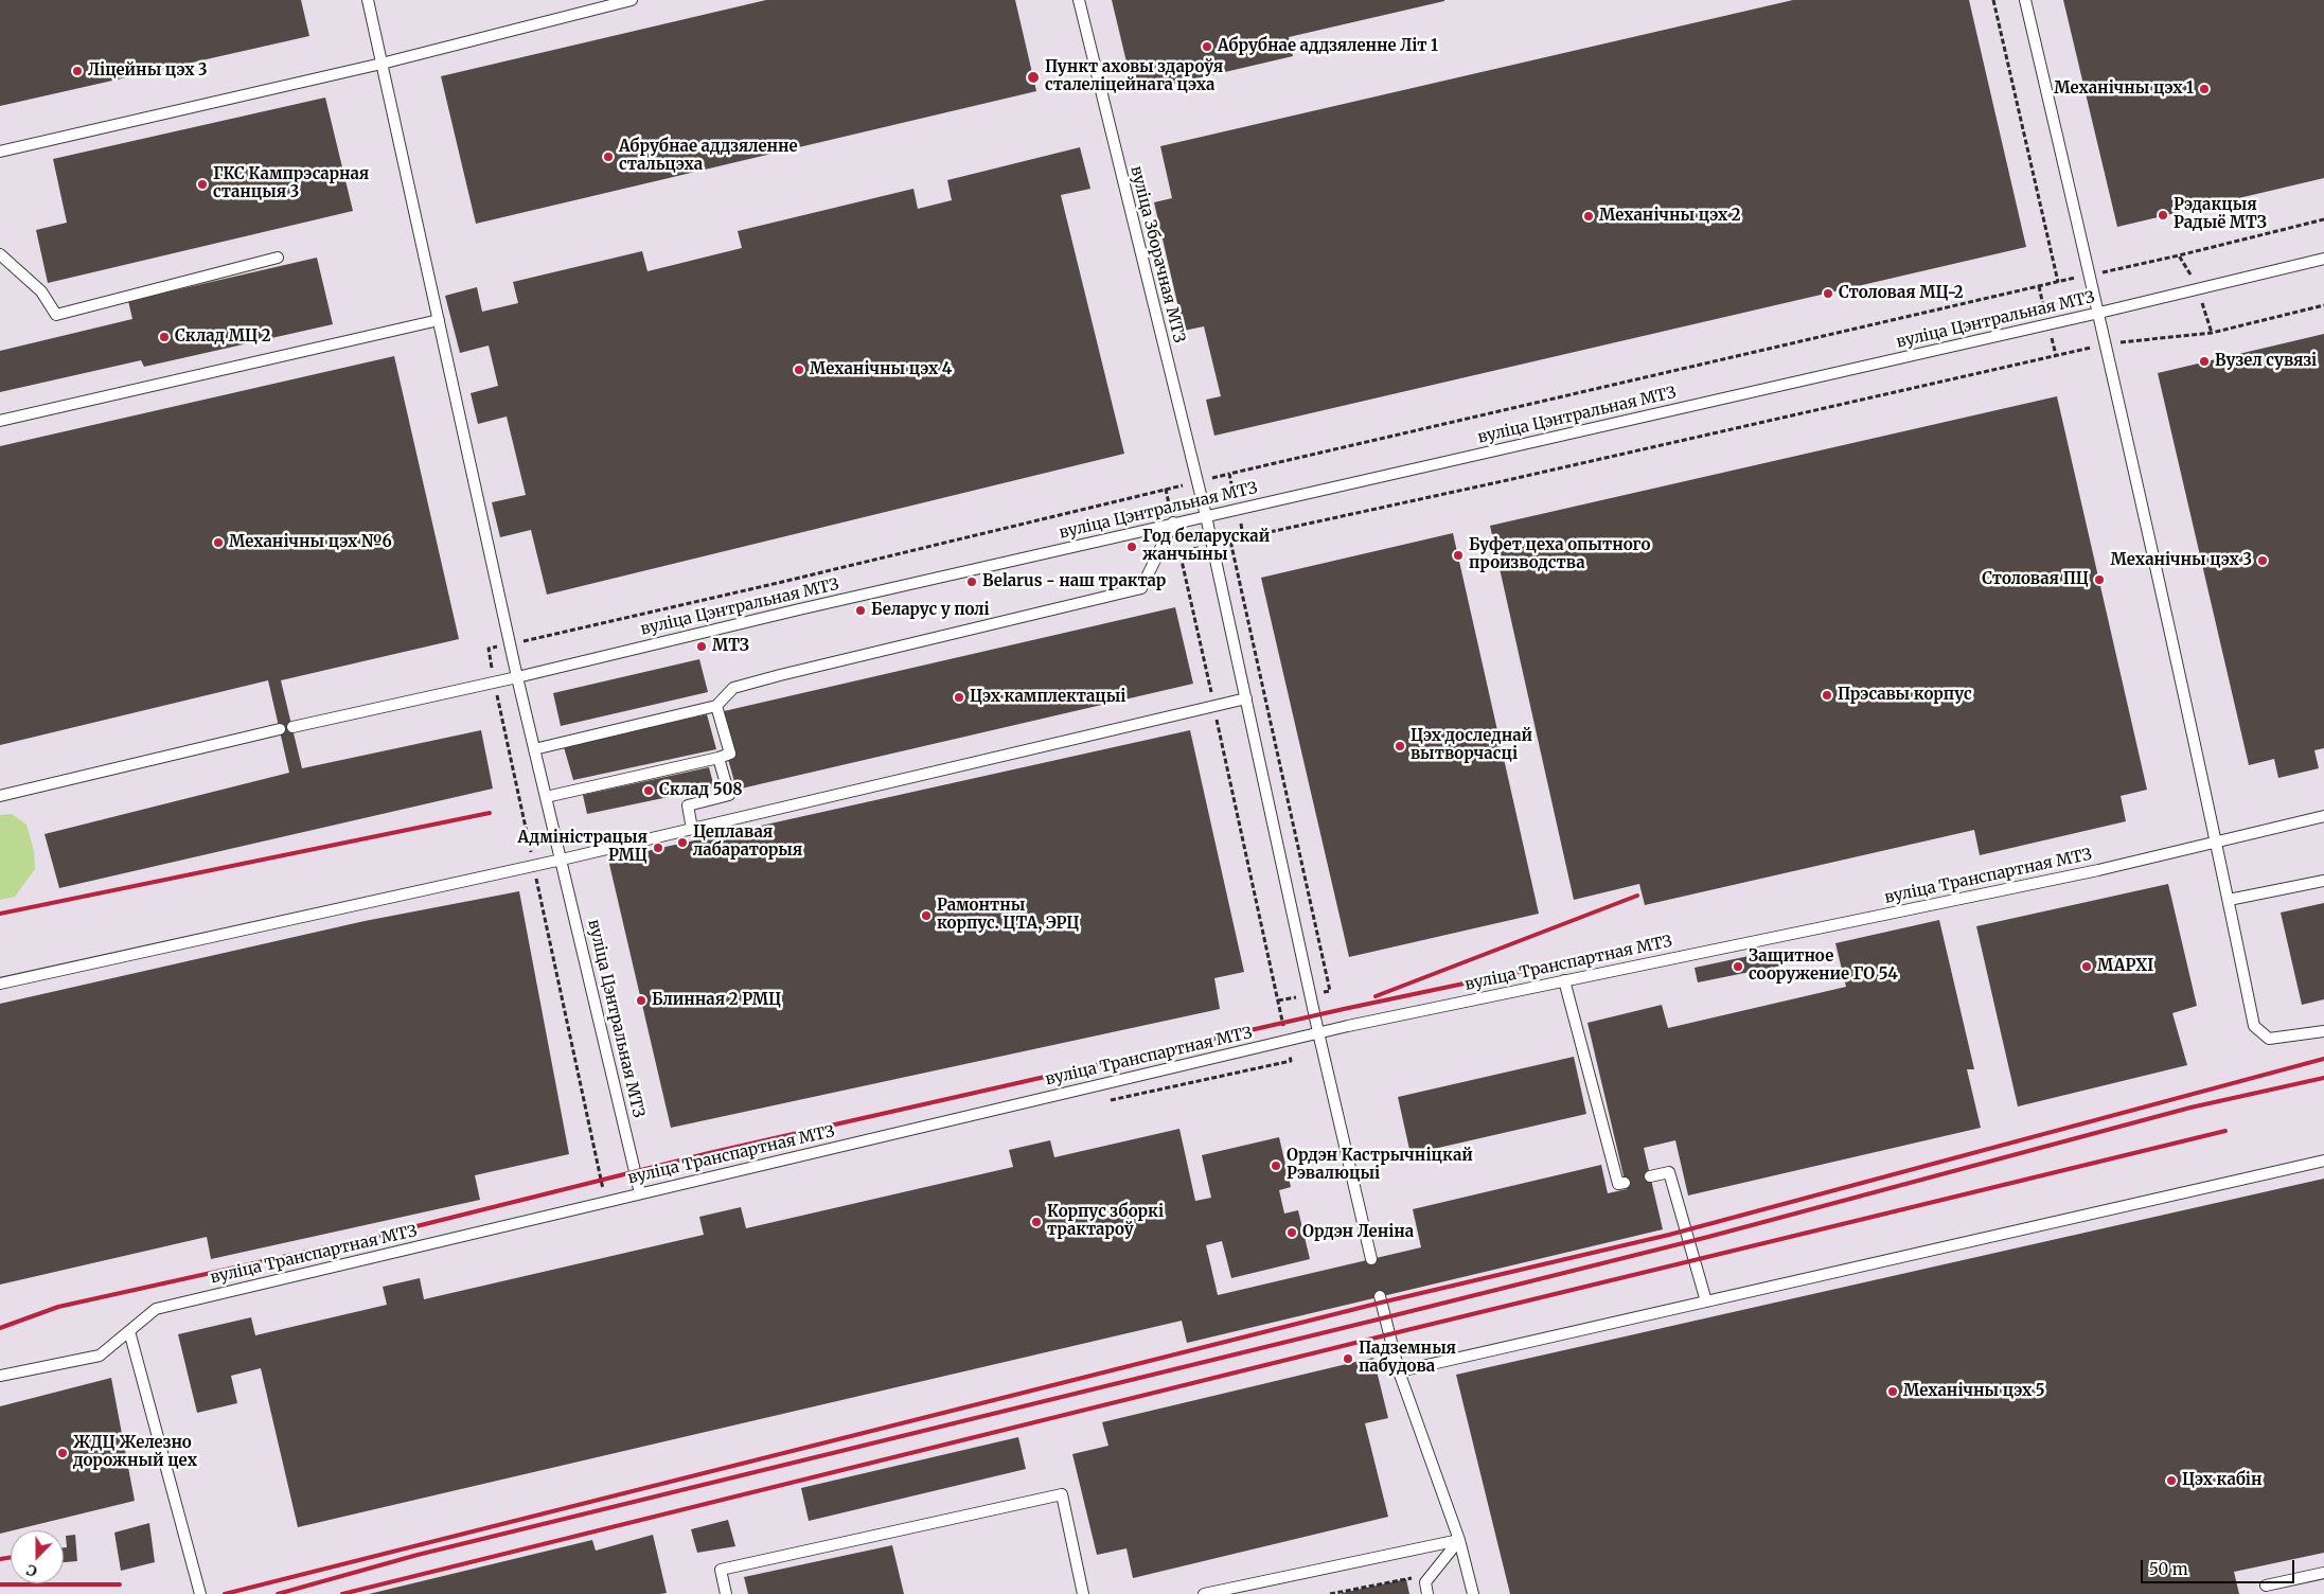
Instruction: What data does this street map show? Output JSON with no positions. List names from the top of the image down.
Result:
{
  "streets": {
    "lane": ["вуліца Зборачная МТЗ", "вуліца Цэнтральная МТЗ", "вуліца Транспартная МТЗ"]
  },
  "crossings": [
    ["вуліца Зборачная МТЗ", "вуліца Цэнтральная МТЗ"],
    ["вуліца Зборачная МТЗ", "вуліца Транспартная МТЗ"],
    ["вуліца Цэнтральная МТЗ", "вуліца Транспартная МТЗ"]
  ],
  "places": [
    "Абрубнае аддзяленне Літ 1",
    "Ліцейны цэх 3",
    "Пункт аховы здароўя сталеліцейнага цэха",
    "Механічны цэх 1",
    "Абрубнае аддзяленне стальцэха",
    "ГКС Кампрэсарная станцыя 3",
    "Рэдакцыя Радыё МТЗ",
    "Механічны цэх 2",
    "Столовая МЦ-2",
    "Склад МЦ 2",
    "Вузел сувязі",
    "Механічны цэх 4",
    "Механічны цэх №6",
    "Год беларускай жанчыны",
    "Буфет цеха опытного производства",
    "Механічны цэх 3",
    "Столовая ПЦ",
    "Belarus - наш трактар",
    "Беларус у полі",
    "МТЗ",
    "Прэсавы корпус",
    "Цэх камплектацыі",
    "Цэх доследнай вытворчасці",
    "Склад 508",
    "Цеплавая лабараторыя",
    "Адміністрацыя РМЦ",
    "Рамонтны корпус. ЦТА, ЭРЦ",
    "Защитное сооружение ГО 54",
    "МАРХІ",
    "Блинная 2 РМЦ",
    "Ордэн Кастрычніцкай Рэвалюцыі",
    "Корпус зборкі трактароў",
    "Ордэн Леніна",
    "Падземныя пабудова",
    "Механічны цэх 5",
    "ЖДЦ Железно дорожный цех",
    "Цэх кабін"
  ],
  "scale_bar": "50 m",
  "north": "bottom"
}
